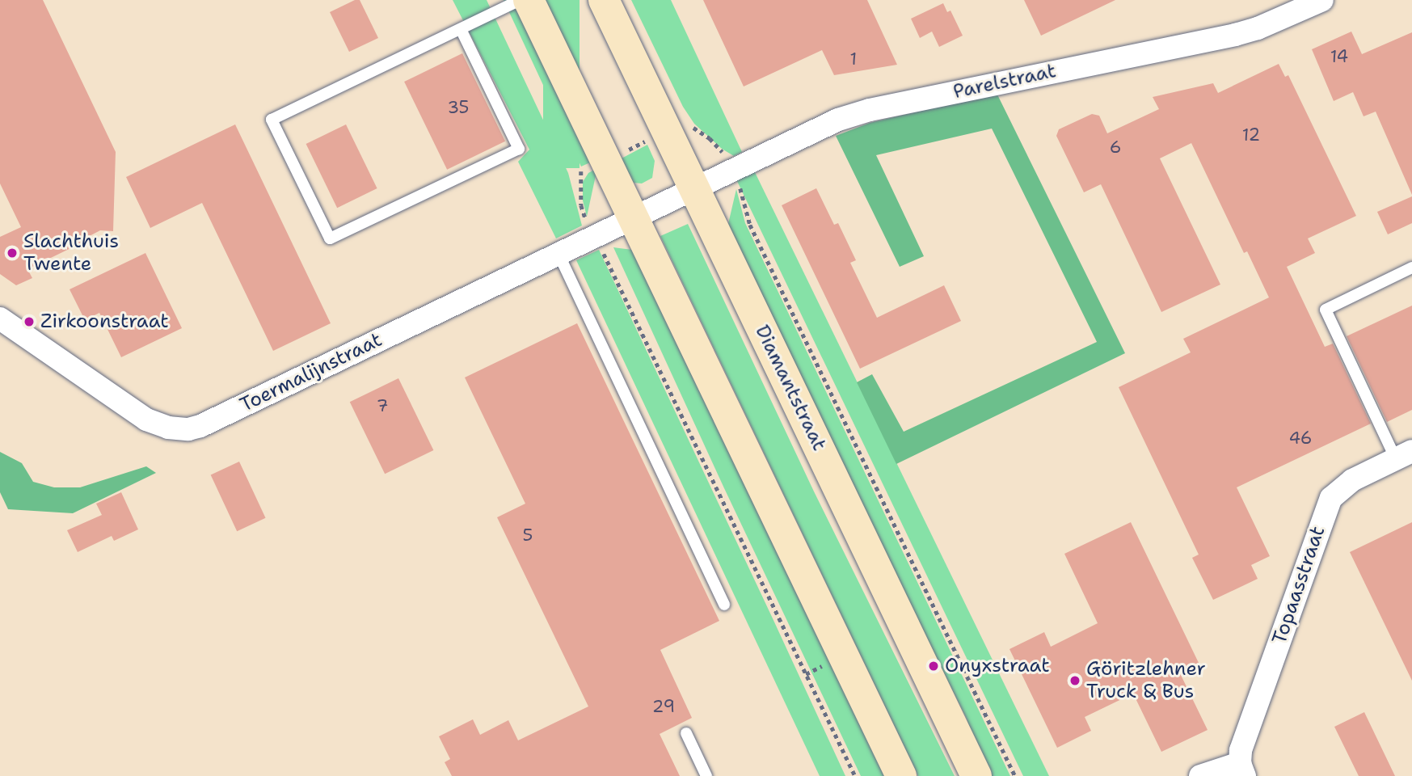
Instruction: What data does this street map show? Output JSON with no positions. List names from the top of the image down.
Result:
{
  "streets": {
    "main road": ["Diamantstraat"],
    "street": ["Parelstraat", "Toermalijnstraat", "Topaasstraat"]
  },
  "crossings": [
    ["Parelstraat", "Toermalijnstraat"],
    ["Parelstraat", "Diamantstraat"]
  ],
  "places": [
    "Slachthuis Twente",
    "Zirkoonstraat",
    "Onyxstraat",
    "Göritzlehner Truck & Bus"
  ],
  "house_numbers": [
    "14",
    "1",
    "35",
    "12",
    "6",
    "7",
    "46",
    "5",
    "29"
  ]
}
